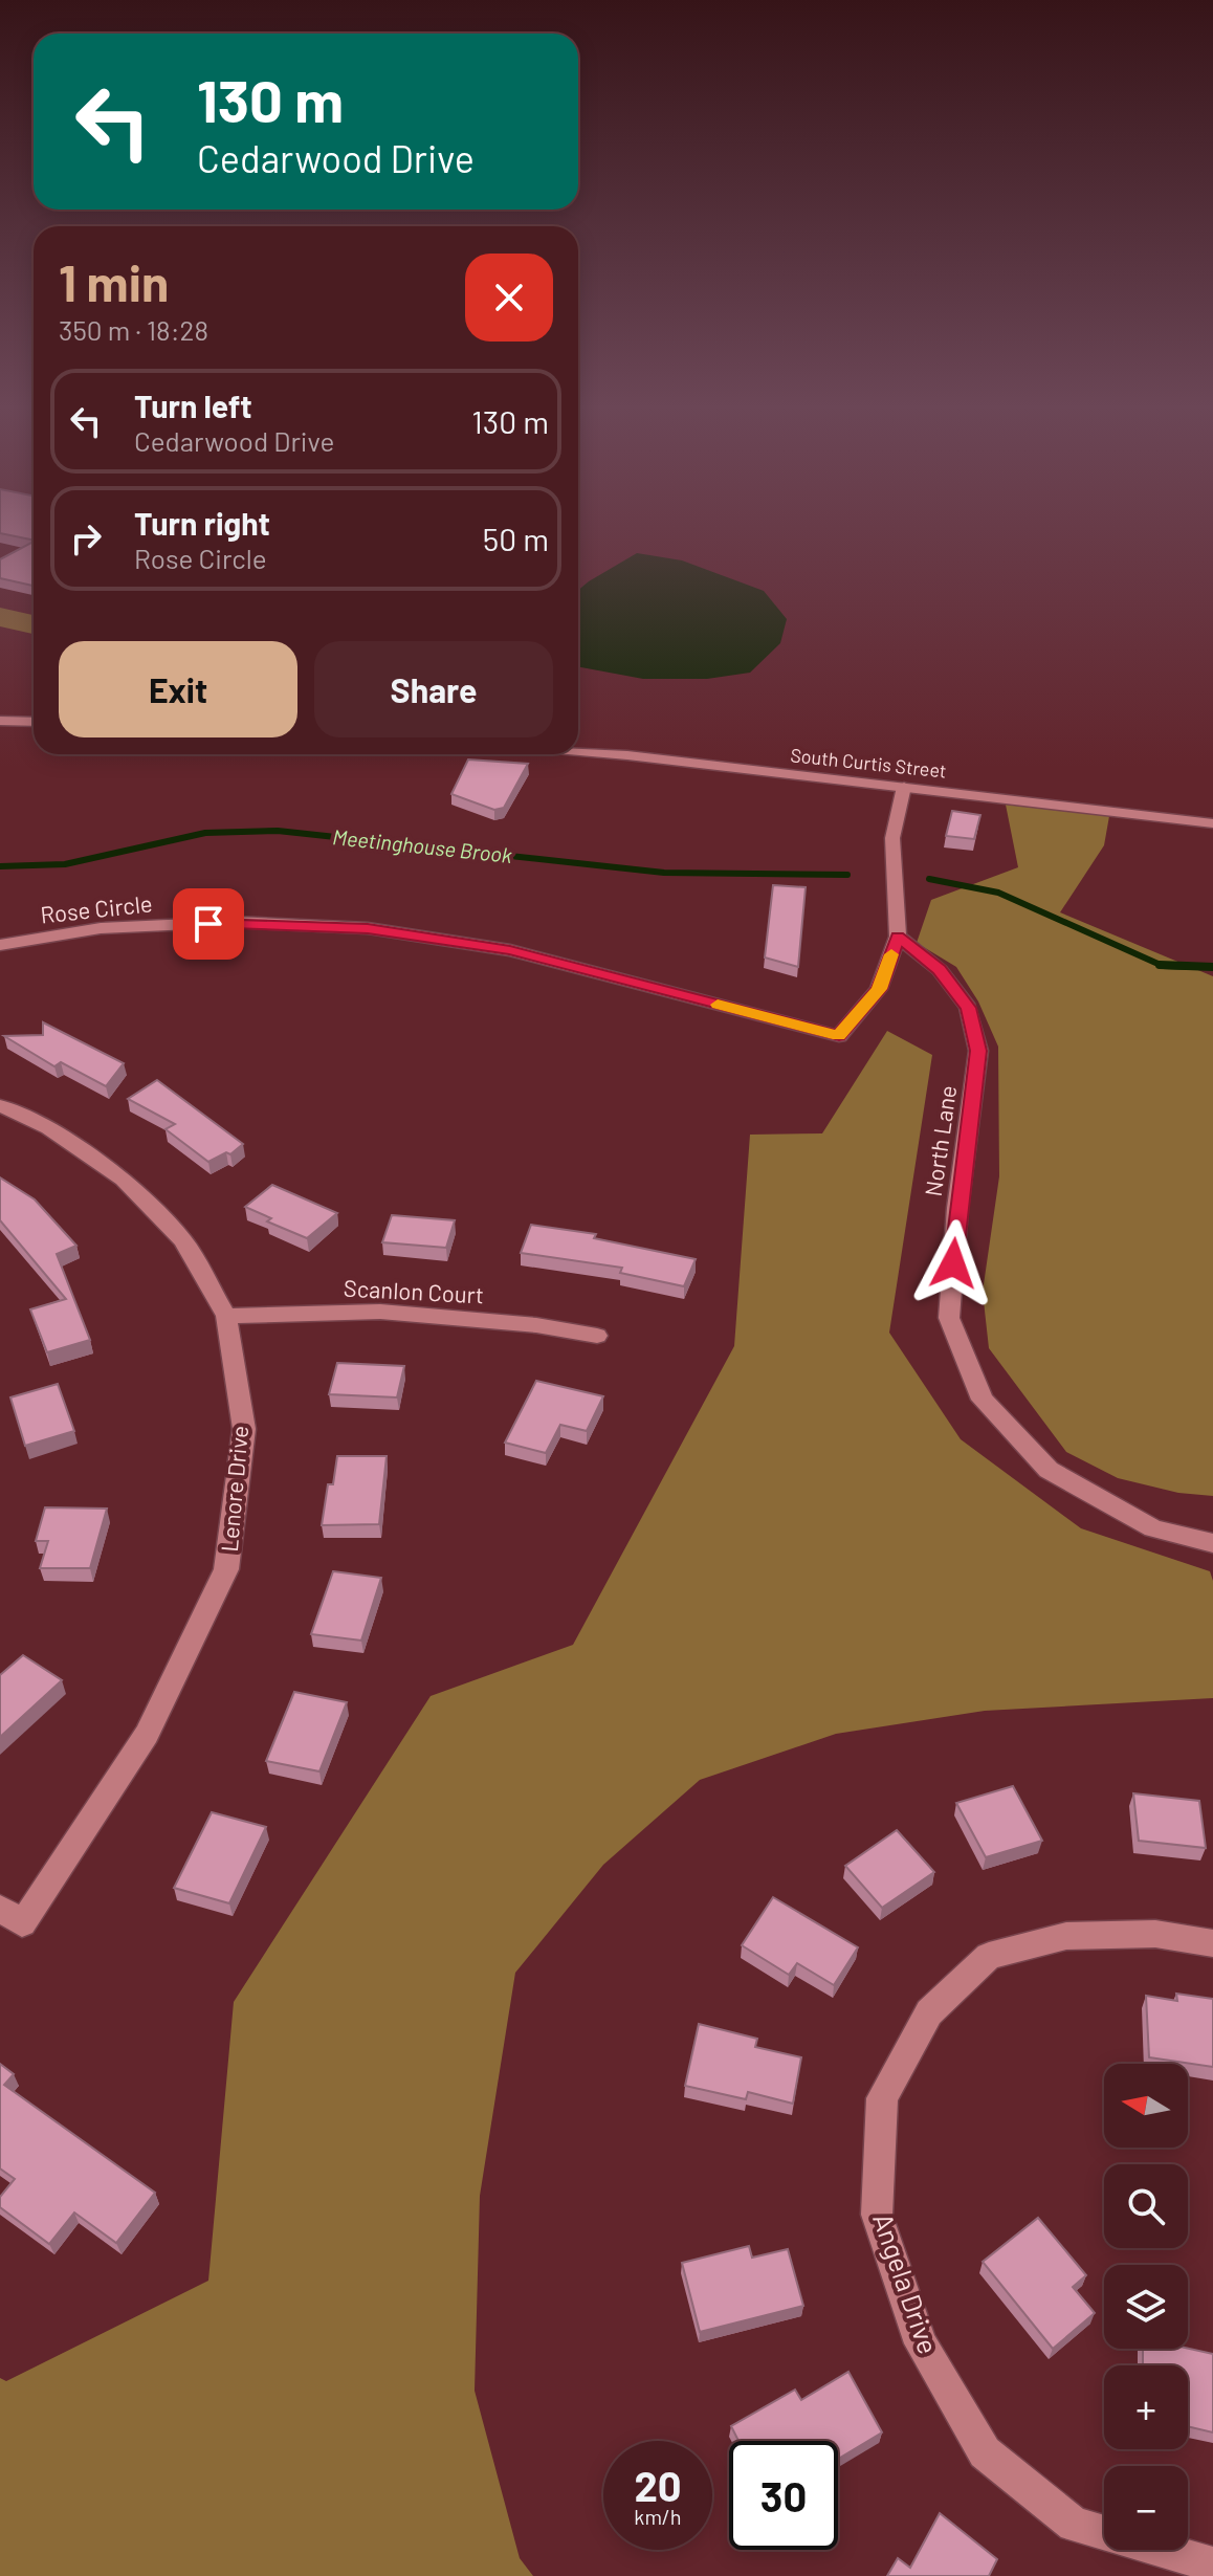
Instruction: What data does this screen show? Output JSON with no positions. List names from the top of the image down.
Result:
{
  "streets": {
    "street": [
      "South Curtis Street",
      "Rose Circle",
      "North Lane",
      "Scanlon Court",
      "Lenore Drive",
      "Angela Drive"
    ]
  },
  "crossings": [
    ["Rose Circle", "North Lane"],
    ["Scanlon Court", "Lenore Drive"]
  ],
  "water": ["Meetinghouse Brook"],
  "north": "left",
  "page": {
    "turn": ["130 m", "Cedarwood Drive"],
    "heading": ["1 min", "350 m · 18:28"],
    "list": [
      {
        "name": "Turn left",
        "note": "Cedarwood Drive",
        "value": "130 m"
      },
      {
        "name": "Turn right",
        "note": "Rose Circle",
        "value": "50 m"
      }
    ],
    "buttons": ["Exit", "Share"],
    "map_buttons": ["+", "−"],
    "speed": "20 km/h",
    "limit": "30"
  }
}
